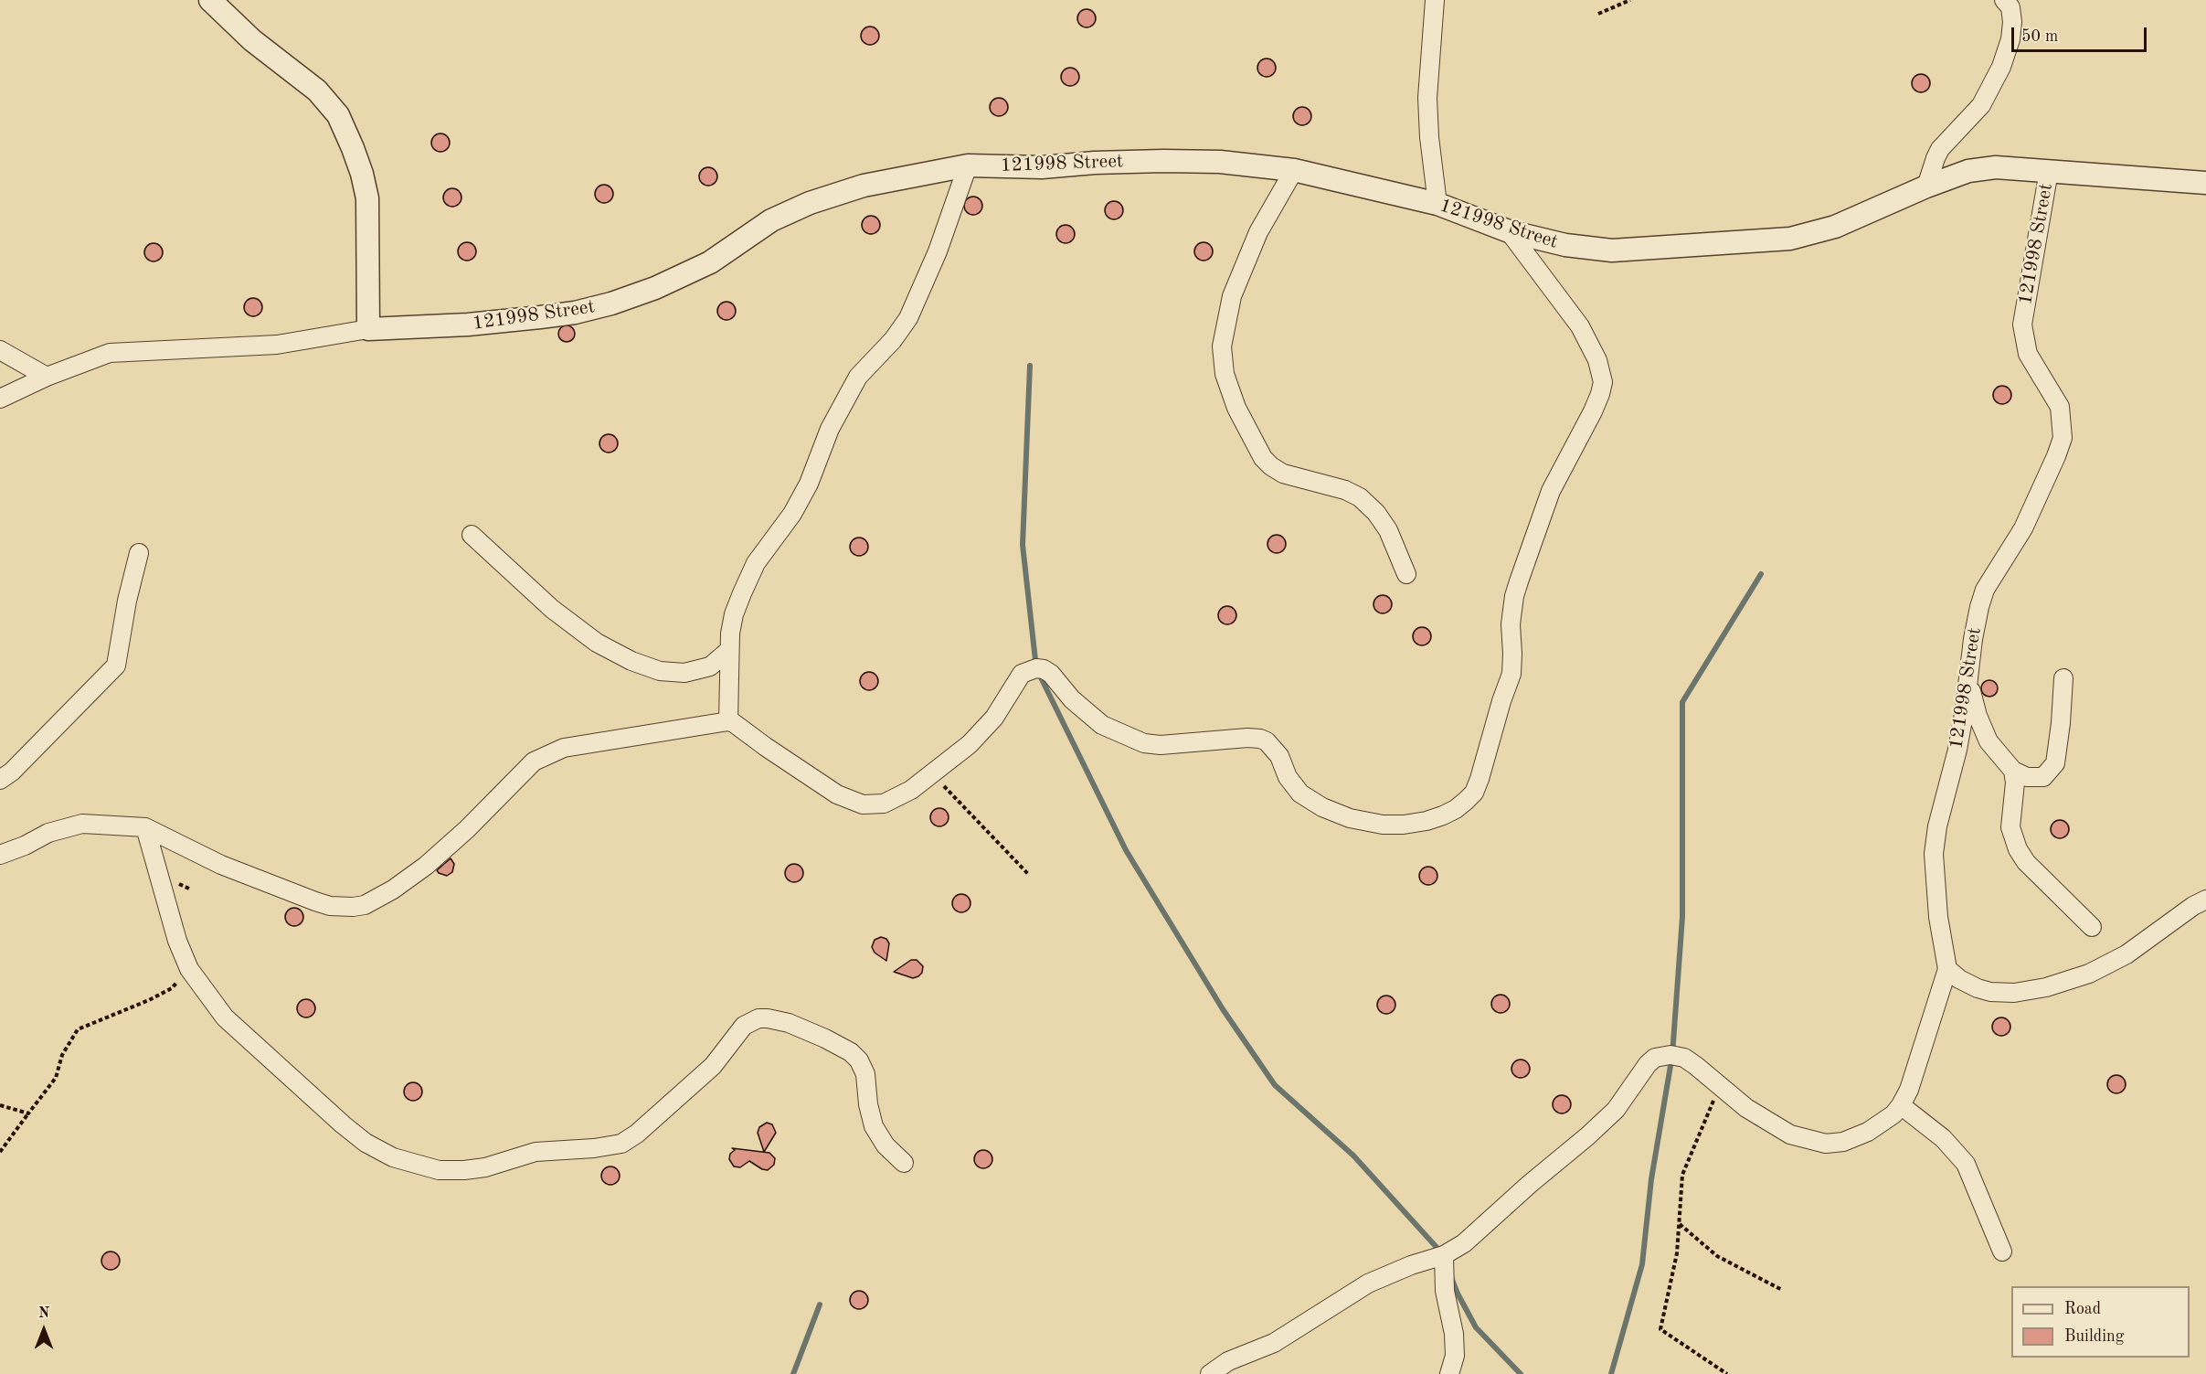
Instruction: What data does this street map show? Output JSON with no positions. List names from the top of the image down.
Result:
{
  "streets": {
    "street": ["121998 Street"]
  },
  "legend": ["Road", "Building"],
  "scale_bar": "50 m",
  "north": "top"
}
